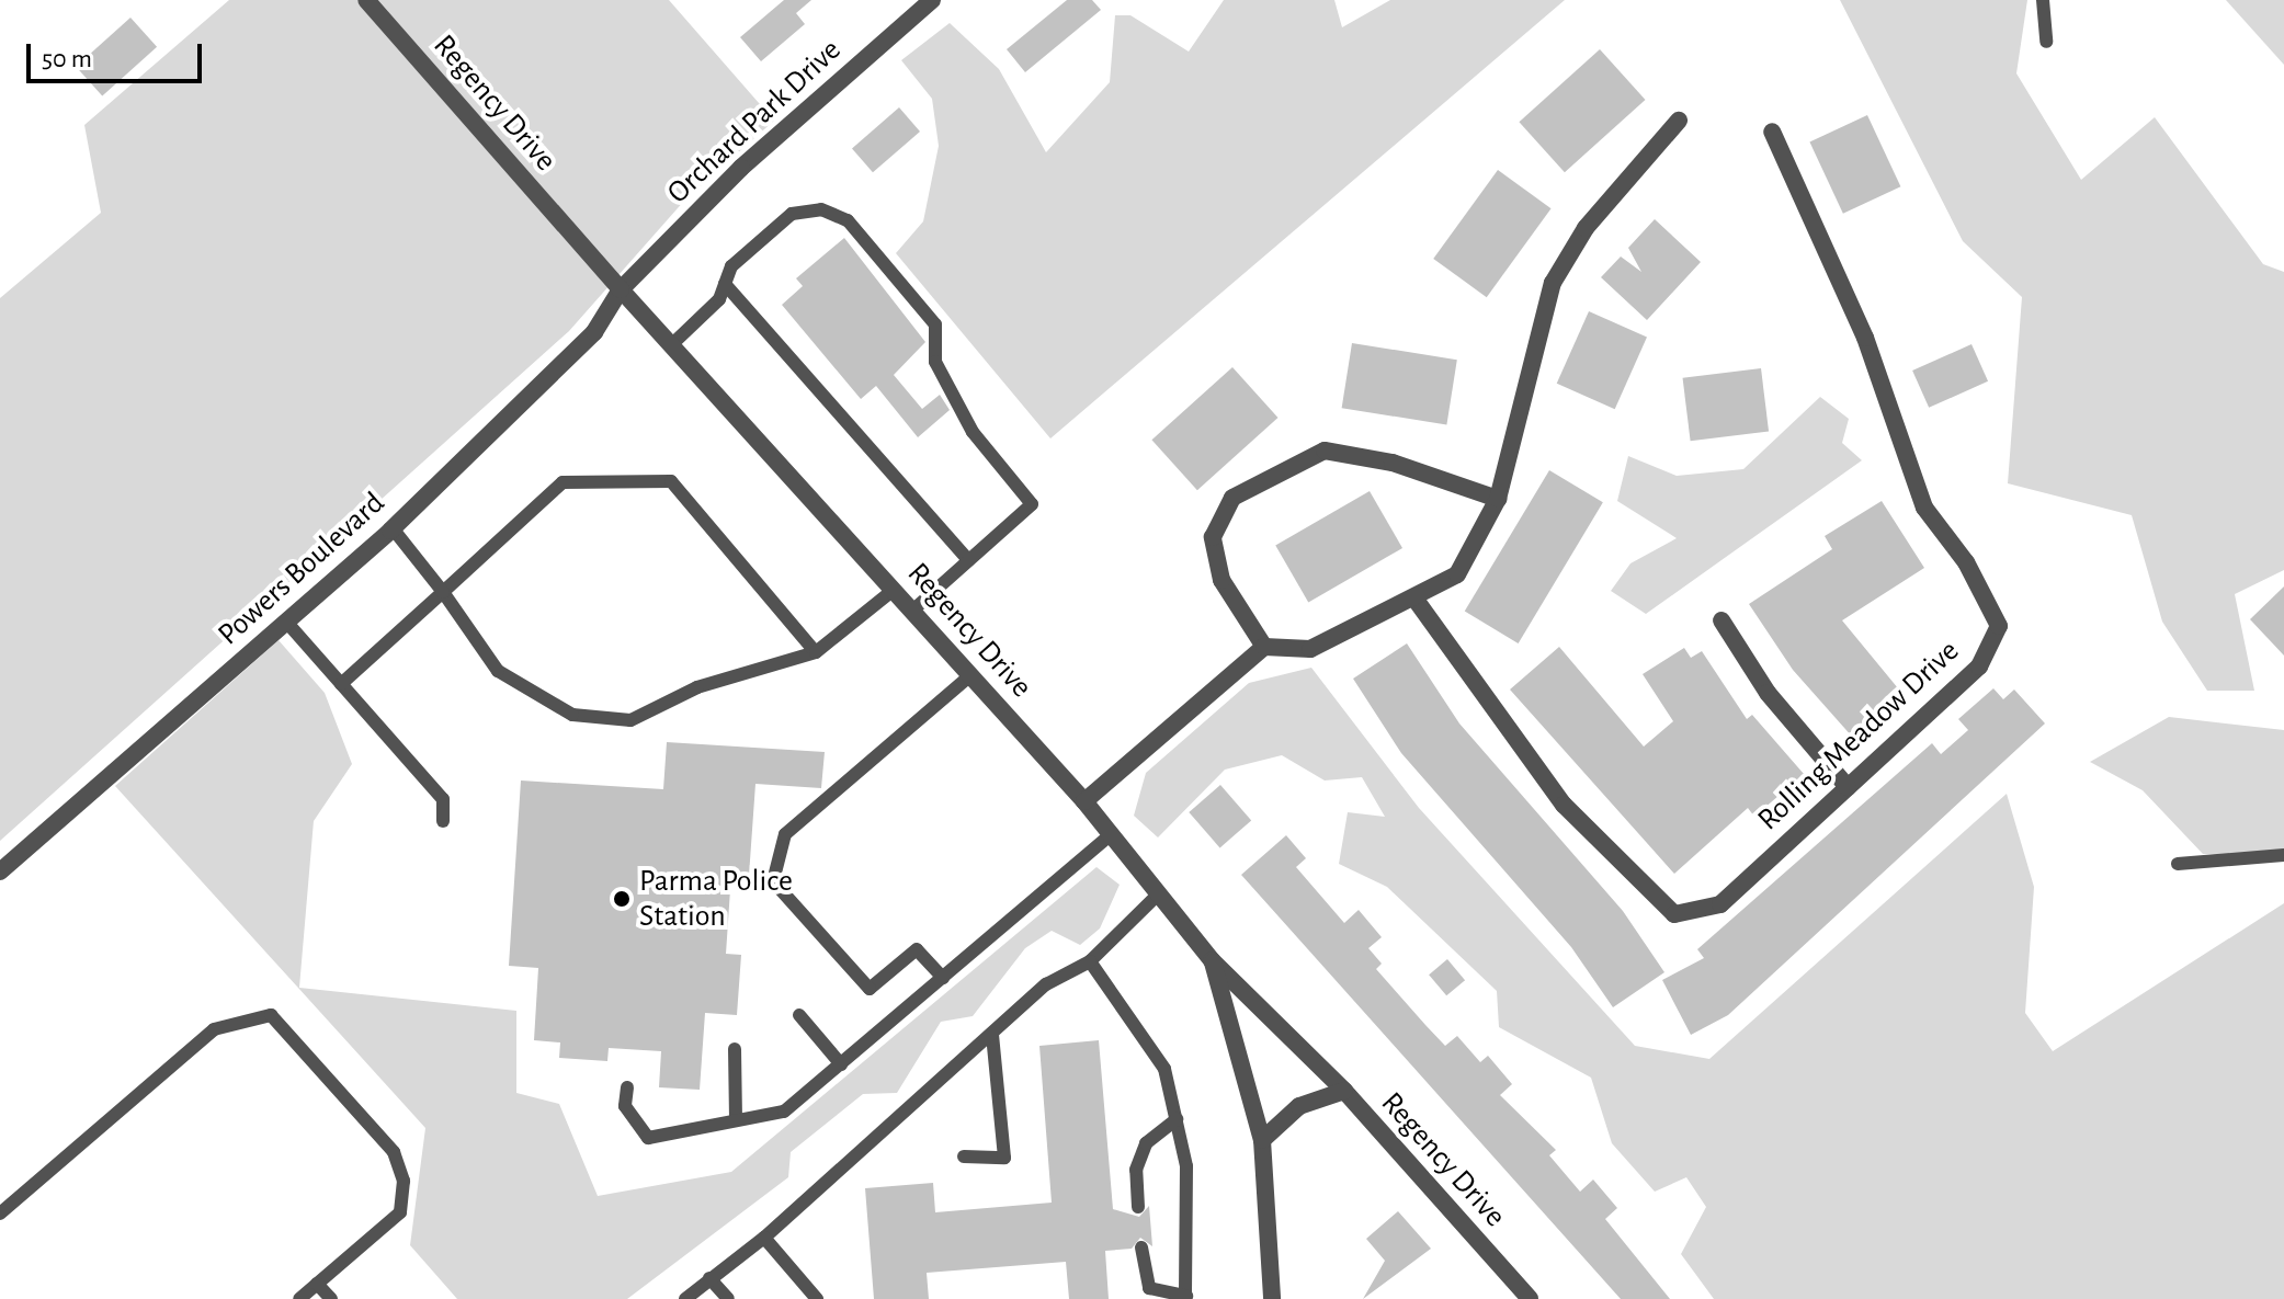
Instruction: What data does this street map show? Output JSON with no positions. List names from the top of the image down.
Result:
{
  "streets": {
    "street": [
      "Regency Drive",
      "Orchard Park Drive",
      "Powers Boulevard",
      "Rolling Meadow Drive"
    ]
  },
  "crossings": [
    ["Regency Drive", "Orchard Park Drive"],
    ["Regency Drive", "Powers Boulevard"],
    ["Orchard Park Drive", "Powers Boulevard"]
  ],
  "places": ["Parma Police Station"],
  "scale_bar": "50 m"
}
